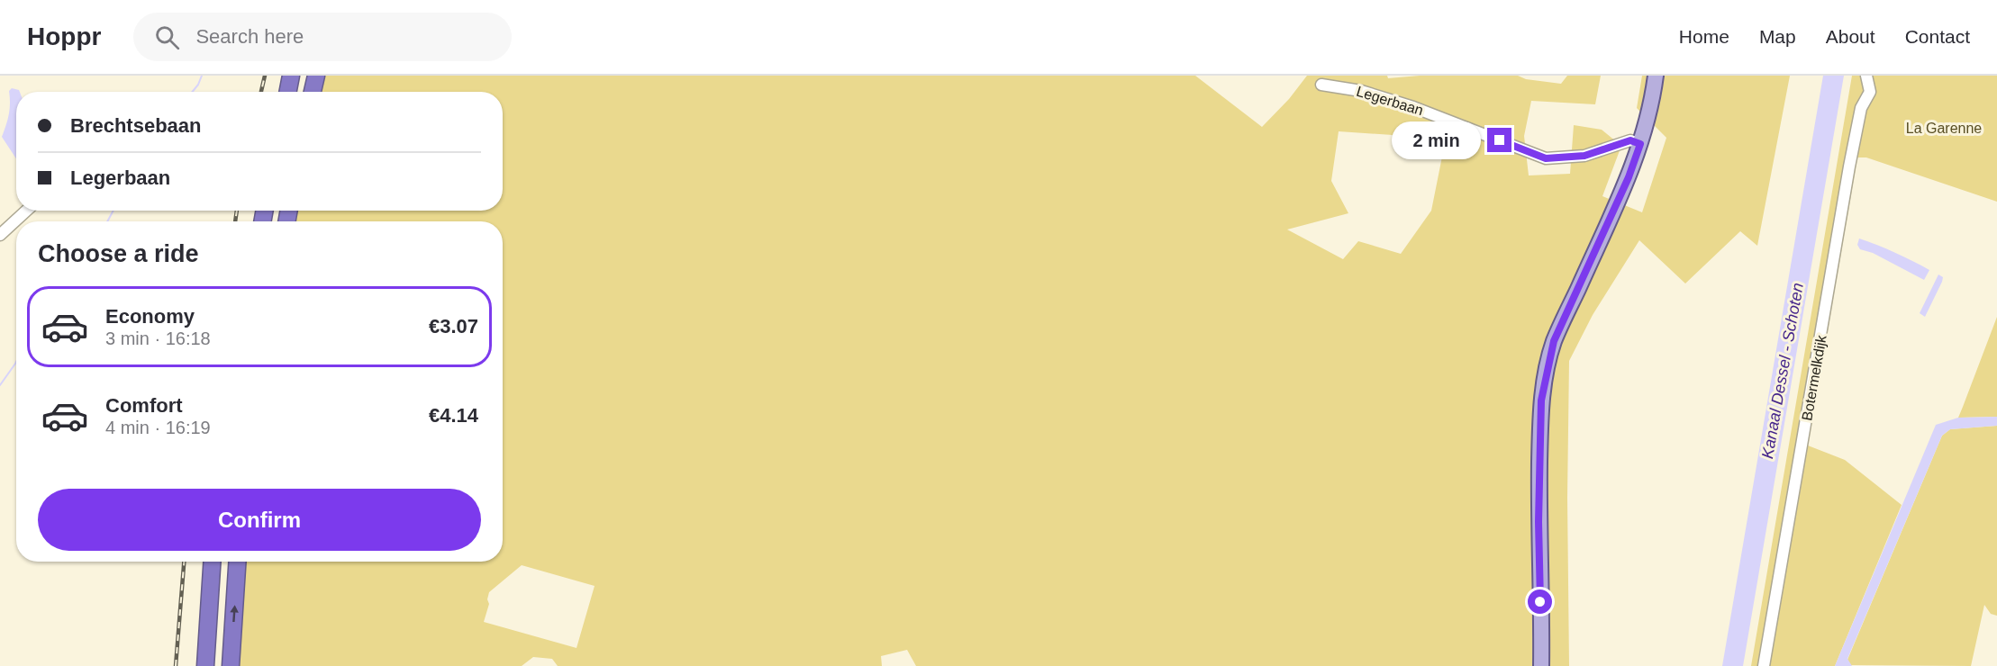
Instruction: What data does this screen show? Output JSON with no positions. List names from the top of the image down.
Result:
{
  "streets": {
    "street": ["Legerbaan", "Botermelkdijk"]
  },
  "water": ["Kanaal Dessel - Schoten"],
  "parks": ["La Garenne"],
  "page": {
    "header": "Hoppr",
    "search": "Search here",
    "nav": [
      "Home",
      "Map",
      "About",
      "Contact"
    ],
    "banner": ["Brechtsebaan", "Legerbaan"],
    "bubble": "2 min",
    "heading": "Choose a ride",
    "list": [
      {
        "name": "Economy",
        "note": "3 min · 16:18",
        "value": "€3.07"
      },
      {
        "name": "Comfort",
        "note": "4 min · 16:19",
        "value": "€4.14"
      }
    ],
    "buttons": "Confirm"
  }
}
